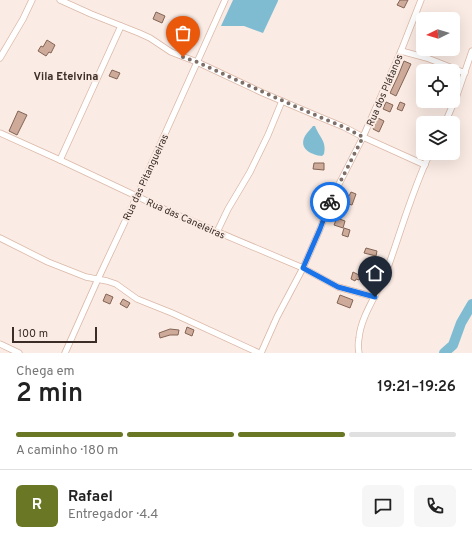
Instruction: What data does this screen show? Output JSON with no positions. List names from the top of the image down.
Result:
{
  "streets": {
    "street": ["Rua dos Plátanos", "Rua das Pitangueiras", "Rua das Caneleiras"]
  },
  "crossings": [
    ["Rua dos Plátanos", "Rua das Caneleiras"],
    ["Rua das Pitangueiras", "Rua das Caneleiras"]
  ],
  "districts": ["Vila Etelvina"],
  "scale_bar": "100 m",
  "north": "left",
  "page": {
    "scale": "100 m",
    "heading": ["2 min", "Chega em", "19:21–19:26"],
    "panel": ["Rafael", "Entregador · 4.4"],
    "bar": "A caminho · 180 m",
    "round": "R"
  }
}
